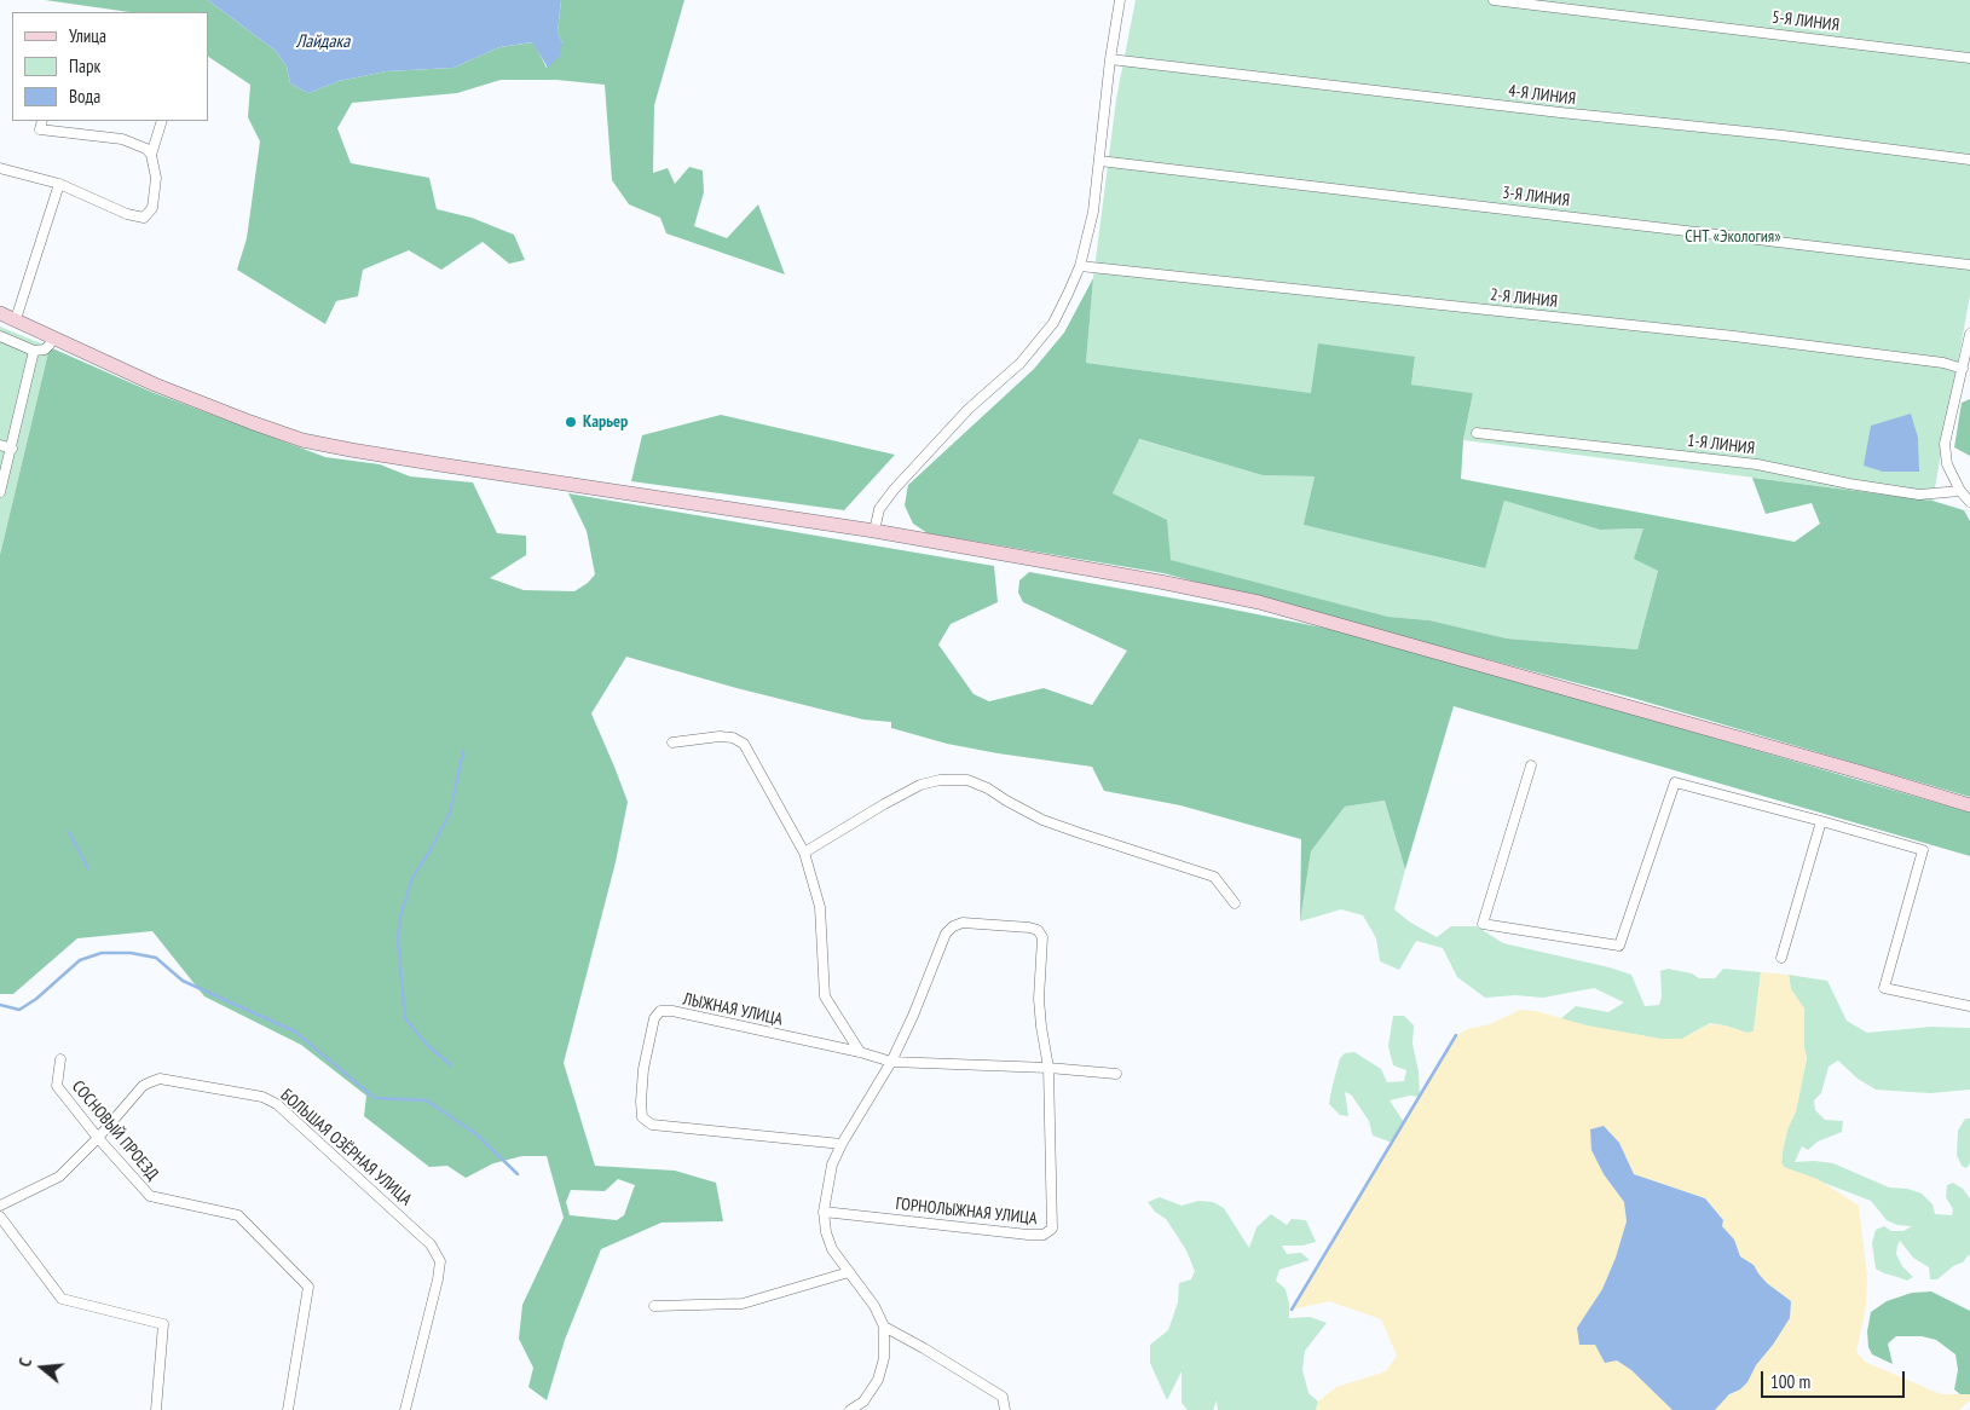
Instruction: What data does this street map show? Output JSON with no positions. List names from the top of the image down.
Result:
{
  "streets": {
    "street": [
      "5-Я ЛИНИЯ",
      "4-Я ЛИНИЯ",
      "3-Я ЛИНИЯ",
      "2-Я ЛИНИЯ",
      "1-Я ЛИНИЯ",
      "ЛЫЖНАЯ УЛИЦА",
      "СОСНОВЫЙ ПРОЕЗД",
      "БОЛЬШАЯ ОЗЁРНАЯ УЛИЦА",
      "ГОРНОЛЫЖНАЯ УЛИЦА"
    ]
  },
  "crossings": [
    ["ЛЫЖНАЯ УЛИЦА", "ГОРНОЛЫЖНАЯ УЛИЦА"],
    ["СОСНОВЫЙ ПРОЕЗД", "БОЛЬШАЯ ОЗЁРНАЯ УЛИЦА"]
  ],
  "water": ["Лайдака"],
  "parks": ["СНТ «Экология»"],
  "places": ["Карьер"],
  "legend": ["Улица", "Парк", "Вода"],
  "scale_bar": "100 m",
  "north": "left"
}
